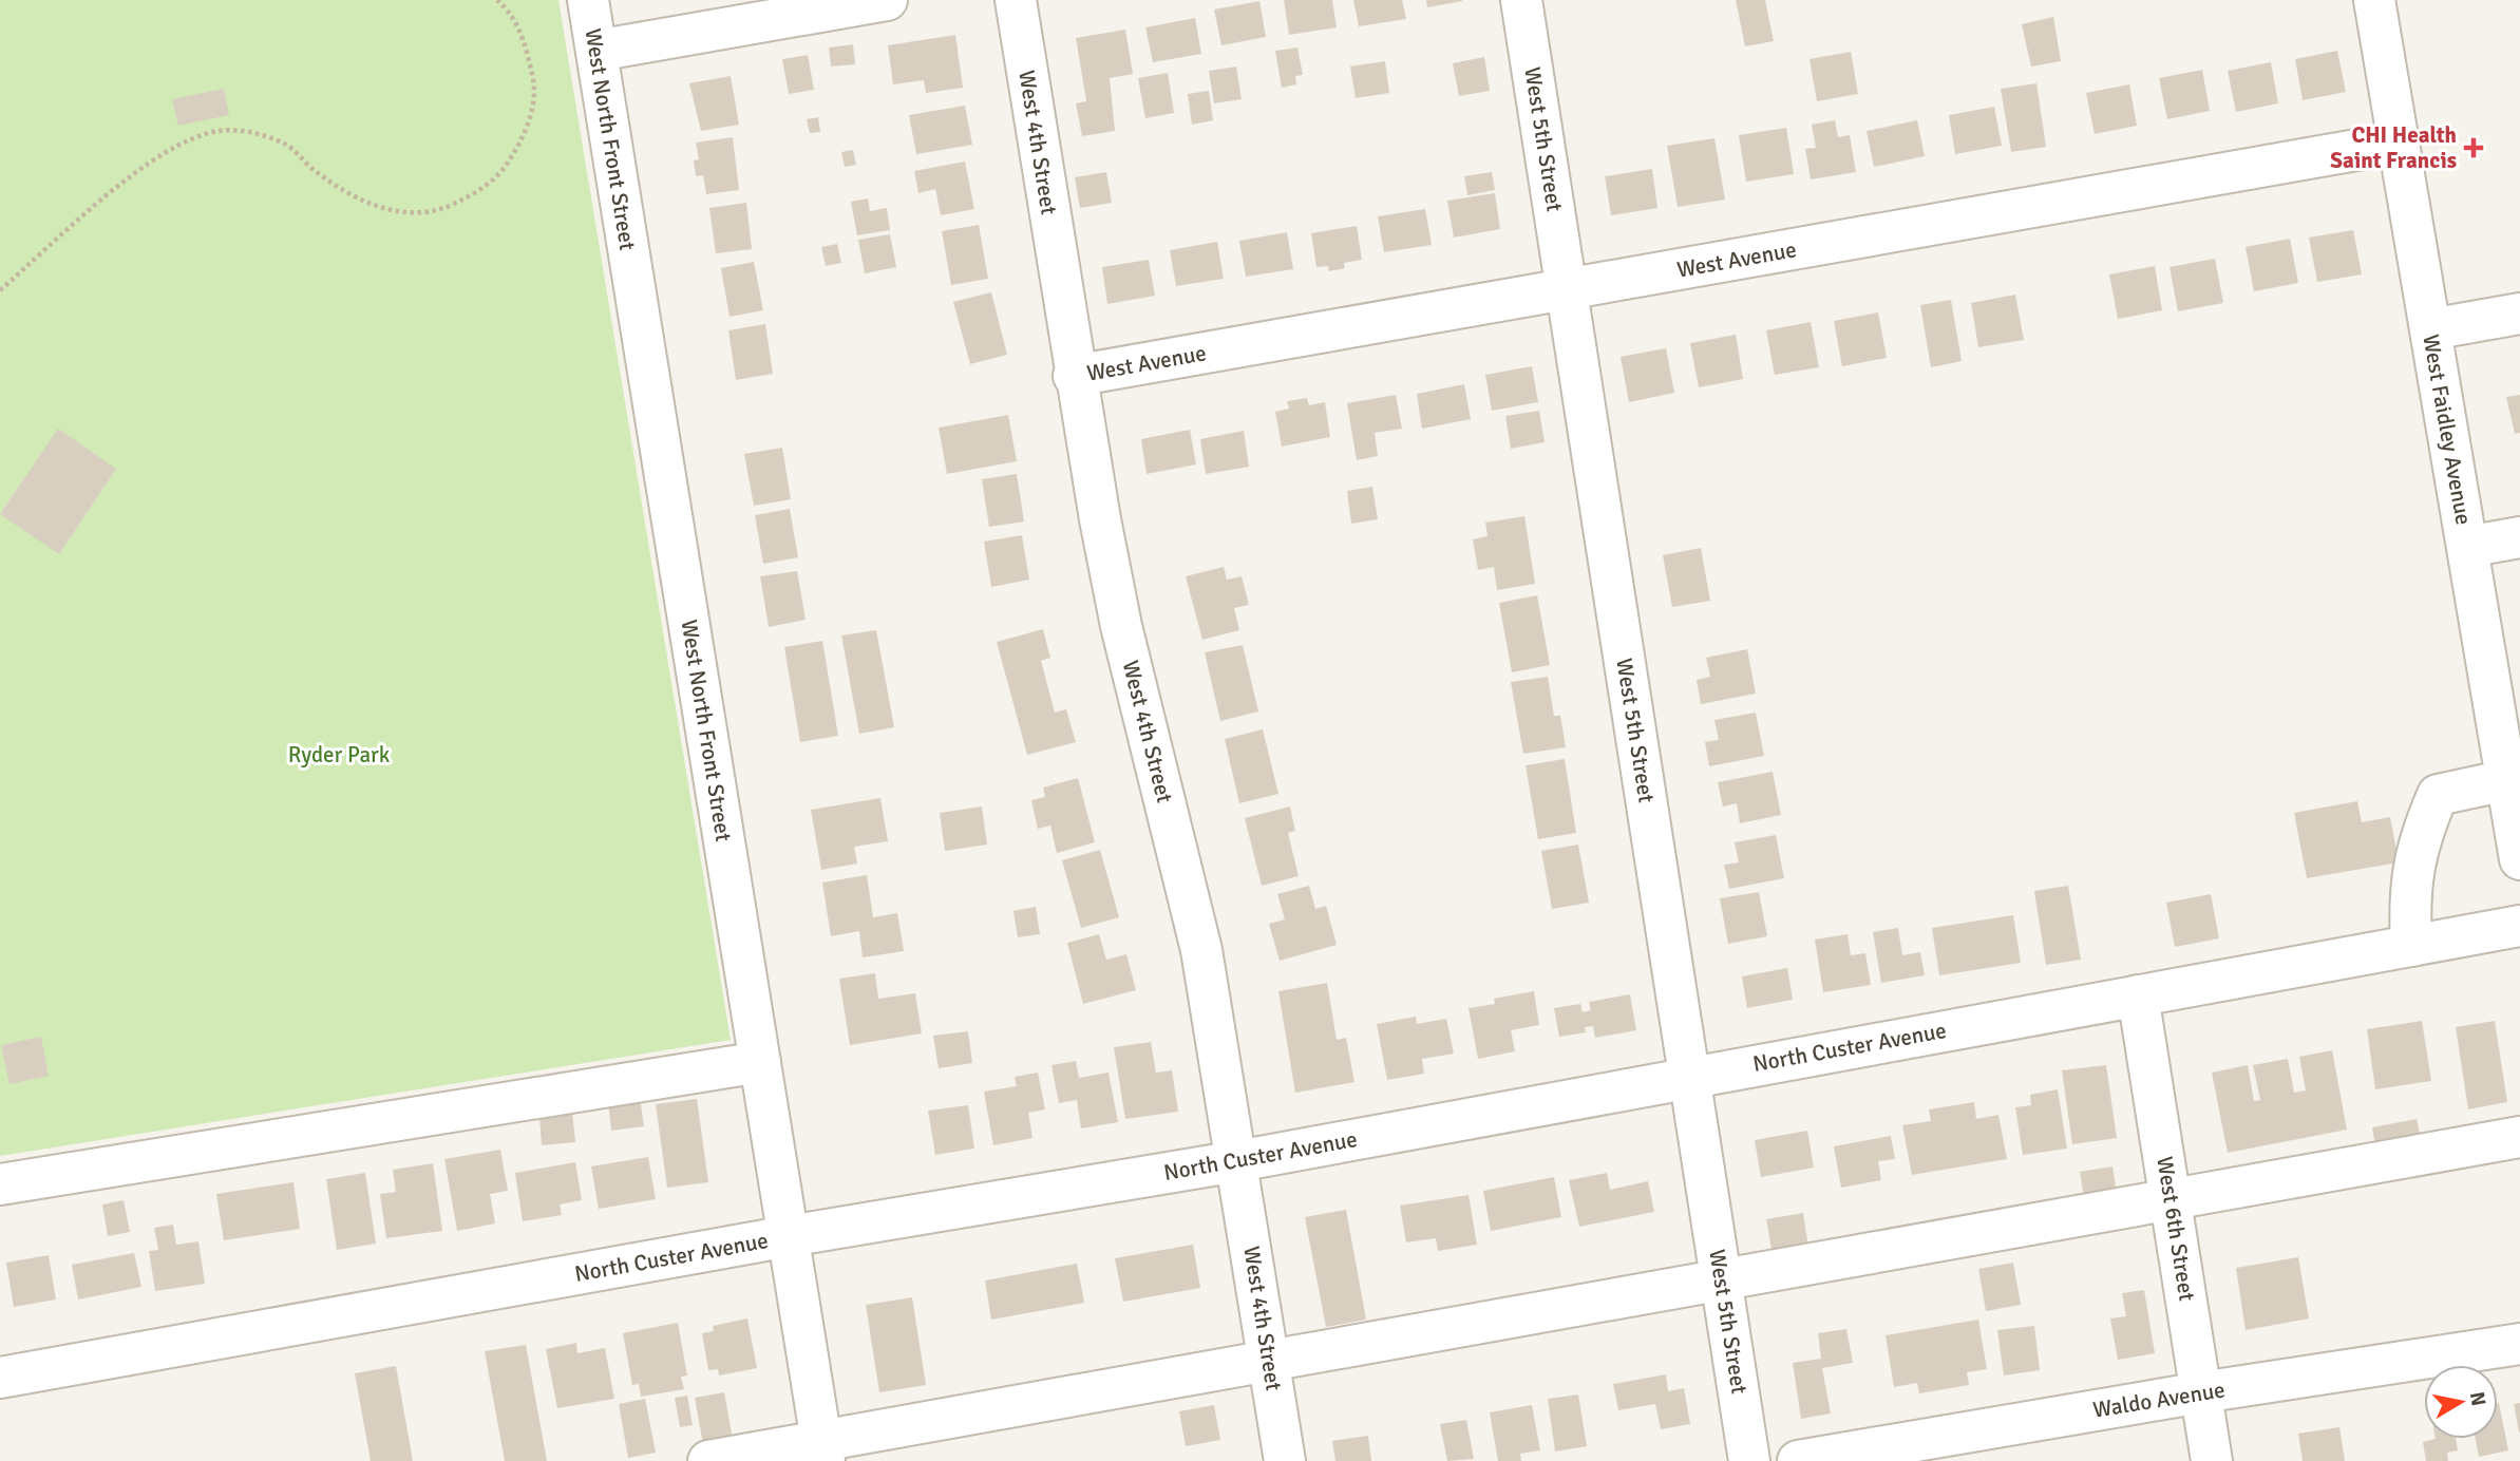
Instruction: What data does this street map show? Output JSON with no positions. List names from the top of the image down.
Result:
{
  "streets": {
    "street": [
      "West North Front Street",
      "West 5th Street",
      "West 4th Street",
      "West Avenue",
      "West Faidley Avenue",
      "North Custer Avenue",
      "West 6th Street",
      "Waldo Avenue"
    ]
  },
  "crossings": [
    ["West North Front Street", "North Custer Avenue"],
    ["West 5th Street", "West Avenue"],
    ["West 5th Street", "North Custer Avenue"],
    ["West 4th Street", "West Avenue"],
    ["West 4th Street", "North Custer Avenue"],
    ["West Avenue", "West Faidley Avenue"],
    ["North Custer Avenue", "West 6th Street"],
    ["West 6th Street", "Waldo Avenue"]
  ],
  "parks": ["Ryder Park"],
  "places": {
    "health": ["CHI Health Saint Francis"]
  },
  "north": "right"
}
